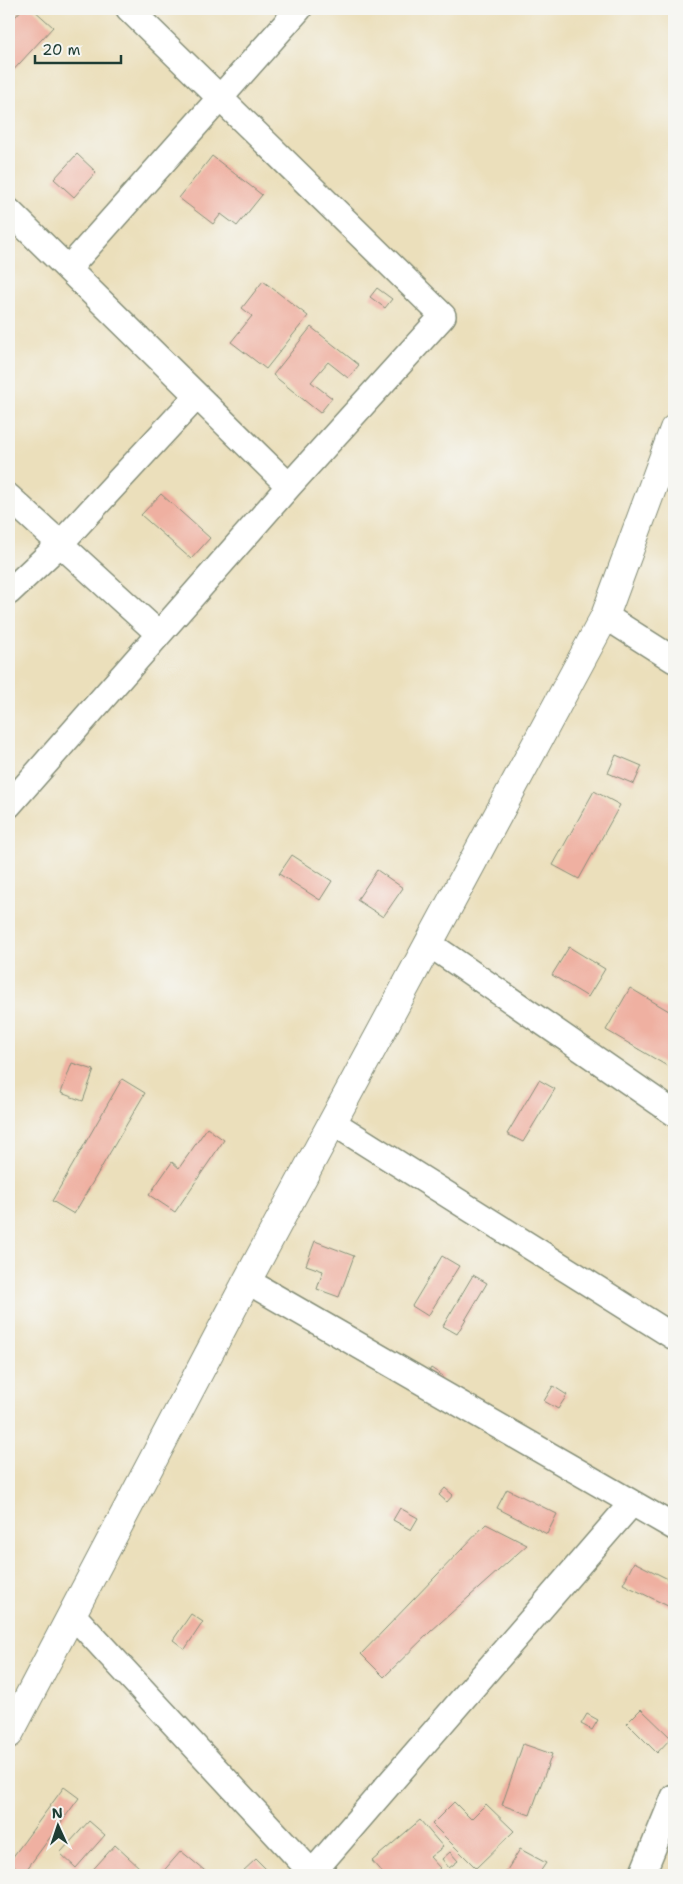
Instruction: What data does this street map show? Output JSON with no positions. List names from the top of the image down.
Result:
{
  "scale_bar": "20 m",
  "north": "top"
}
